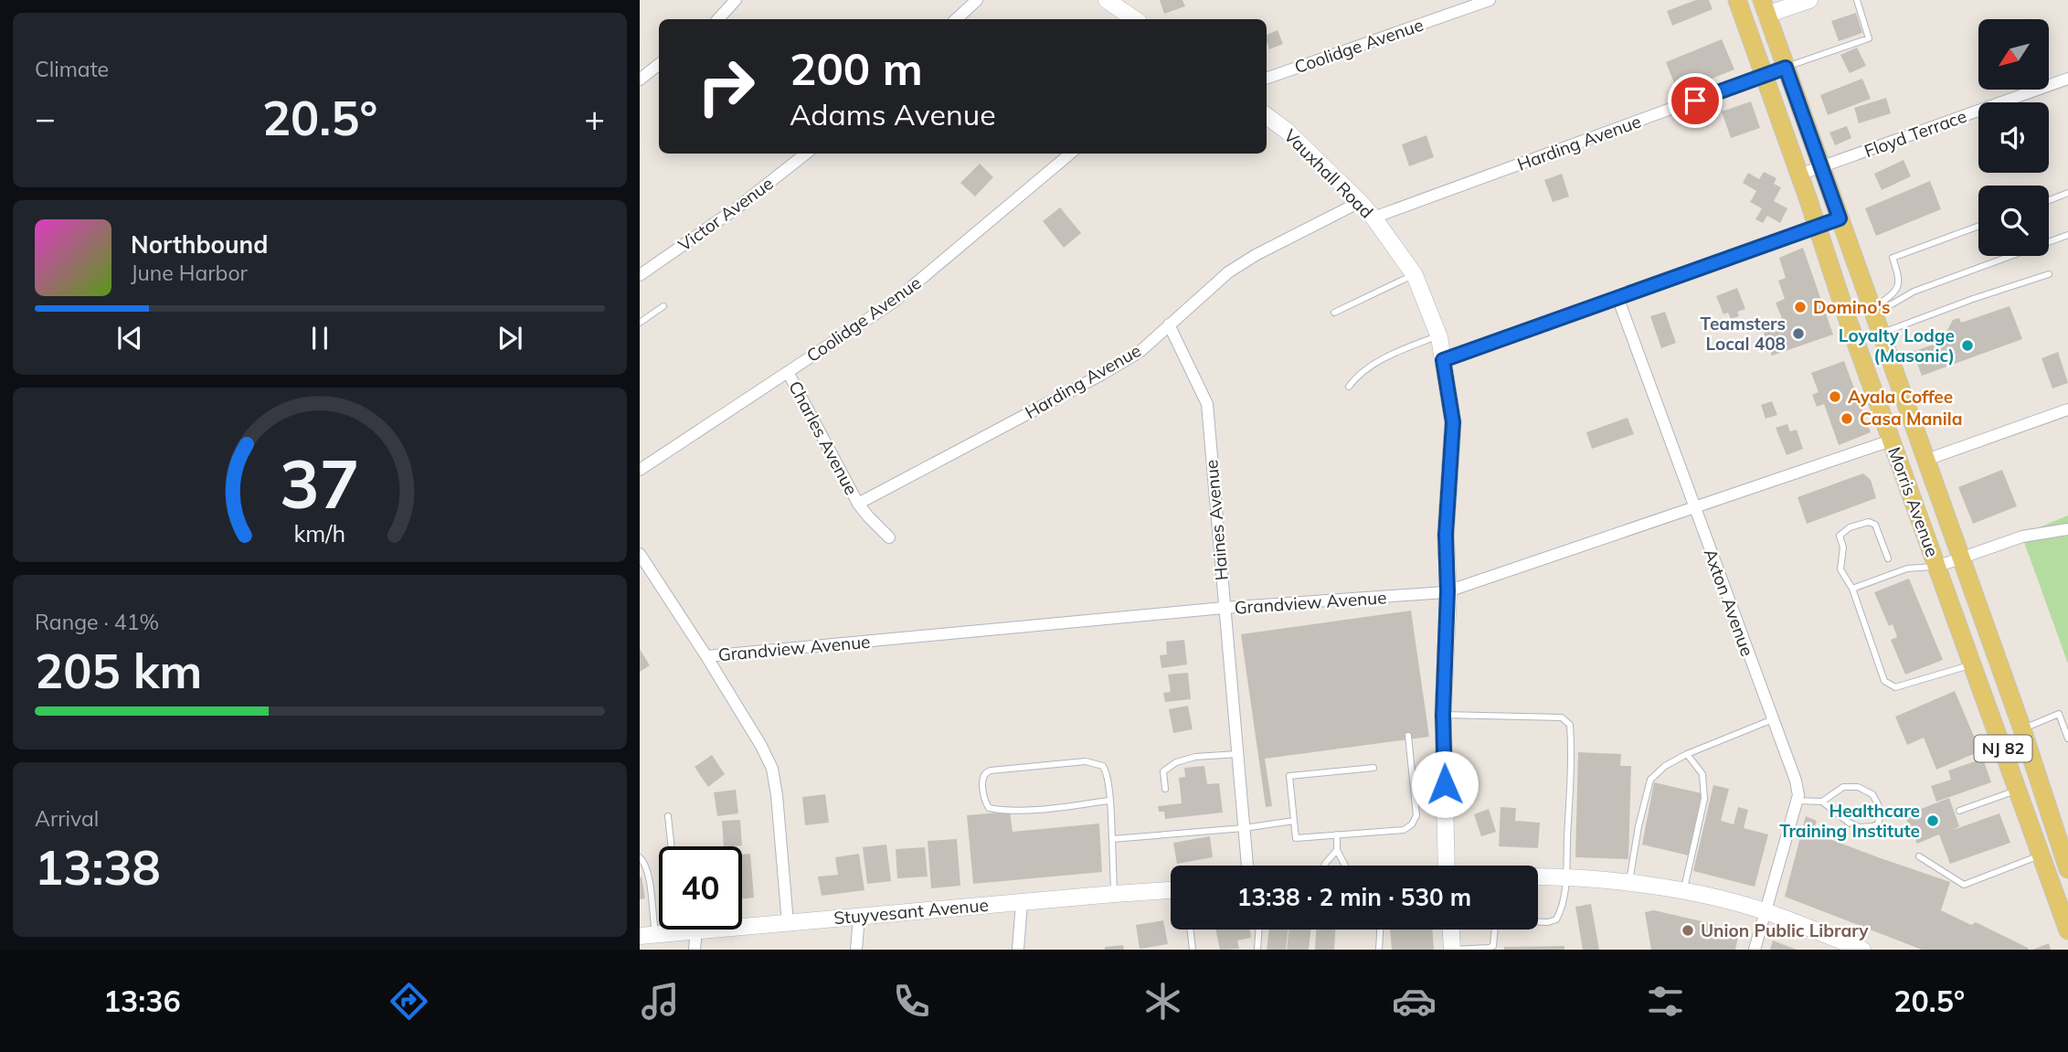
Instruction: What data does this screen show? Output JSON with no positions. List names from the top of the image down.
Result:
{
  "streets": {
    "main road": ["Morris Avenue", "NJ 82"],
    "street": [
      "Coolidge Avenue",
      "Floyd Terrace",
      "Harding Avenue",
      "Vauxhall Road",
      "Victor Avenue",
      "Charles Avenue",
      "Haines Avenue",
      "Grandview Avenue",
      "Axton Avenue",
      "Stuyvesant Avenue"
    ]
  },
  "crossings": [
    ["Coolidge Avenue", "Charles Avenue"],
    ["Floyd Terrace", "Morris Avenue"],
    ["Harding Avenue", "Vauxhall Road"],
    ["Harding Avenue", "Charles Avenue"],
    ["Harding Avenue", "Morris Avenue"],
    ["Harding Avenue", "Haines Avenue"],
    ["Vauxhall Road", "Grandview Avenue"],
    ["Morris Avenue", "Grandview Avenue"],
    ["Haines Avenue", "Grandview Avenue"],
    ["Grandview Avenue", "Axton Avenue"]
  ],
  "places": [
    "Domino's",
    "Teamsters Local 408",
    "Loyalty Lodge (Masonic)",
    "Ayala Coffee",
    "Casa Manila",
    "Healthcare Training Institute",
    "Union Public Library"
  ],
  "north": "bottom left",
  "page": {
    "tile": [
      "Climate",
      ["Range · 41%", "205 km"],
      ["Arrival", "13:38"]
    ],
    "turn": ["200 m", "Adams Avenue"],
    "heat": ["−", "20.5°", "+"],
    "song": ["Northbound", "June Harbor"],
    "limit": "40",
    "trip": "13:38 · 2 min · 530 m",
    "tabs": ["13:36", "20.5°"],
    "gauge": ["37", "km/h"]
  }
}
